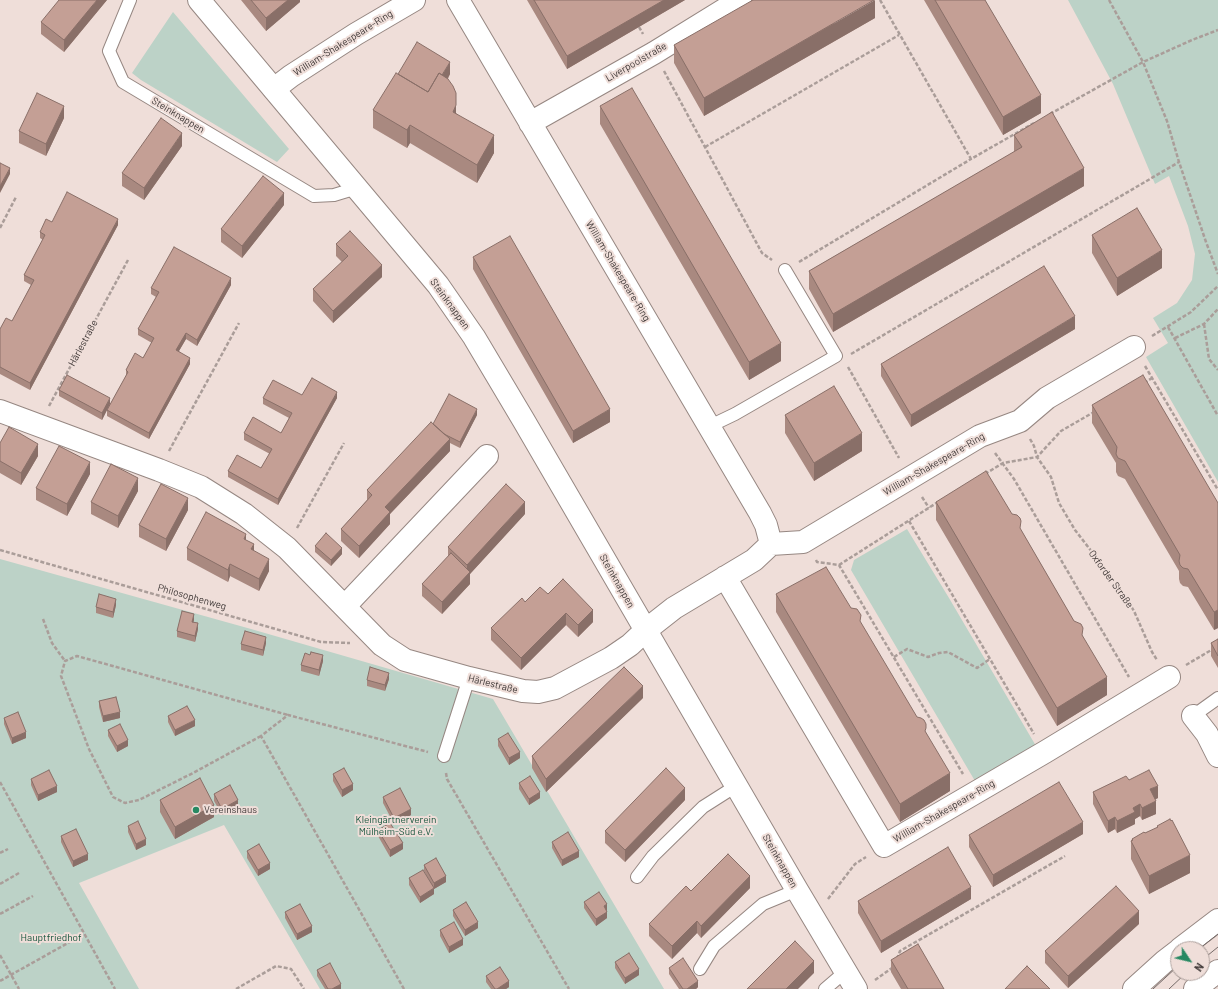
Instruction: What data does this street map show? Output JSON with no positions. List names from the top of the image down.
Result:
{
  "streets": {
    "street": [
      "William-Shakespeare-Ring",
      "Liverpoolstraße",
      "Steinknappen",
      "Härlestraße"
    ],
    "path": ["Oxforder Straße", "Philosophenweg"]
  },
  "crossings": [
    ["William-Shakespeare-Ring", "Liverpoolstraße"],
    ["William-Shakespeare-Ring", "Steinknappen"],
    ["William-Shakespeare-Ring", "Oxforder Straße"],
    ["Steinknappen", "Härlestraße"],
    ["Härlestraße", "Philosophenweg"]
  ],
  "parks": ["Kleingärtnerverein Mülheim-Süd e.V.", "Hauptfriedhof"],
  "places": ["Vereinshaus"],
  "north": "bottom right"
}
